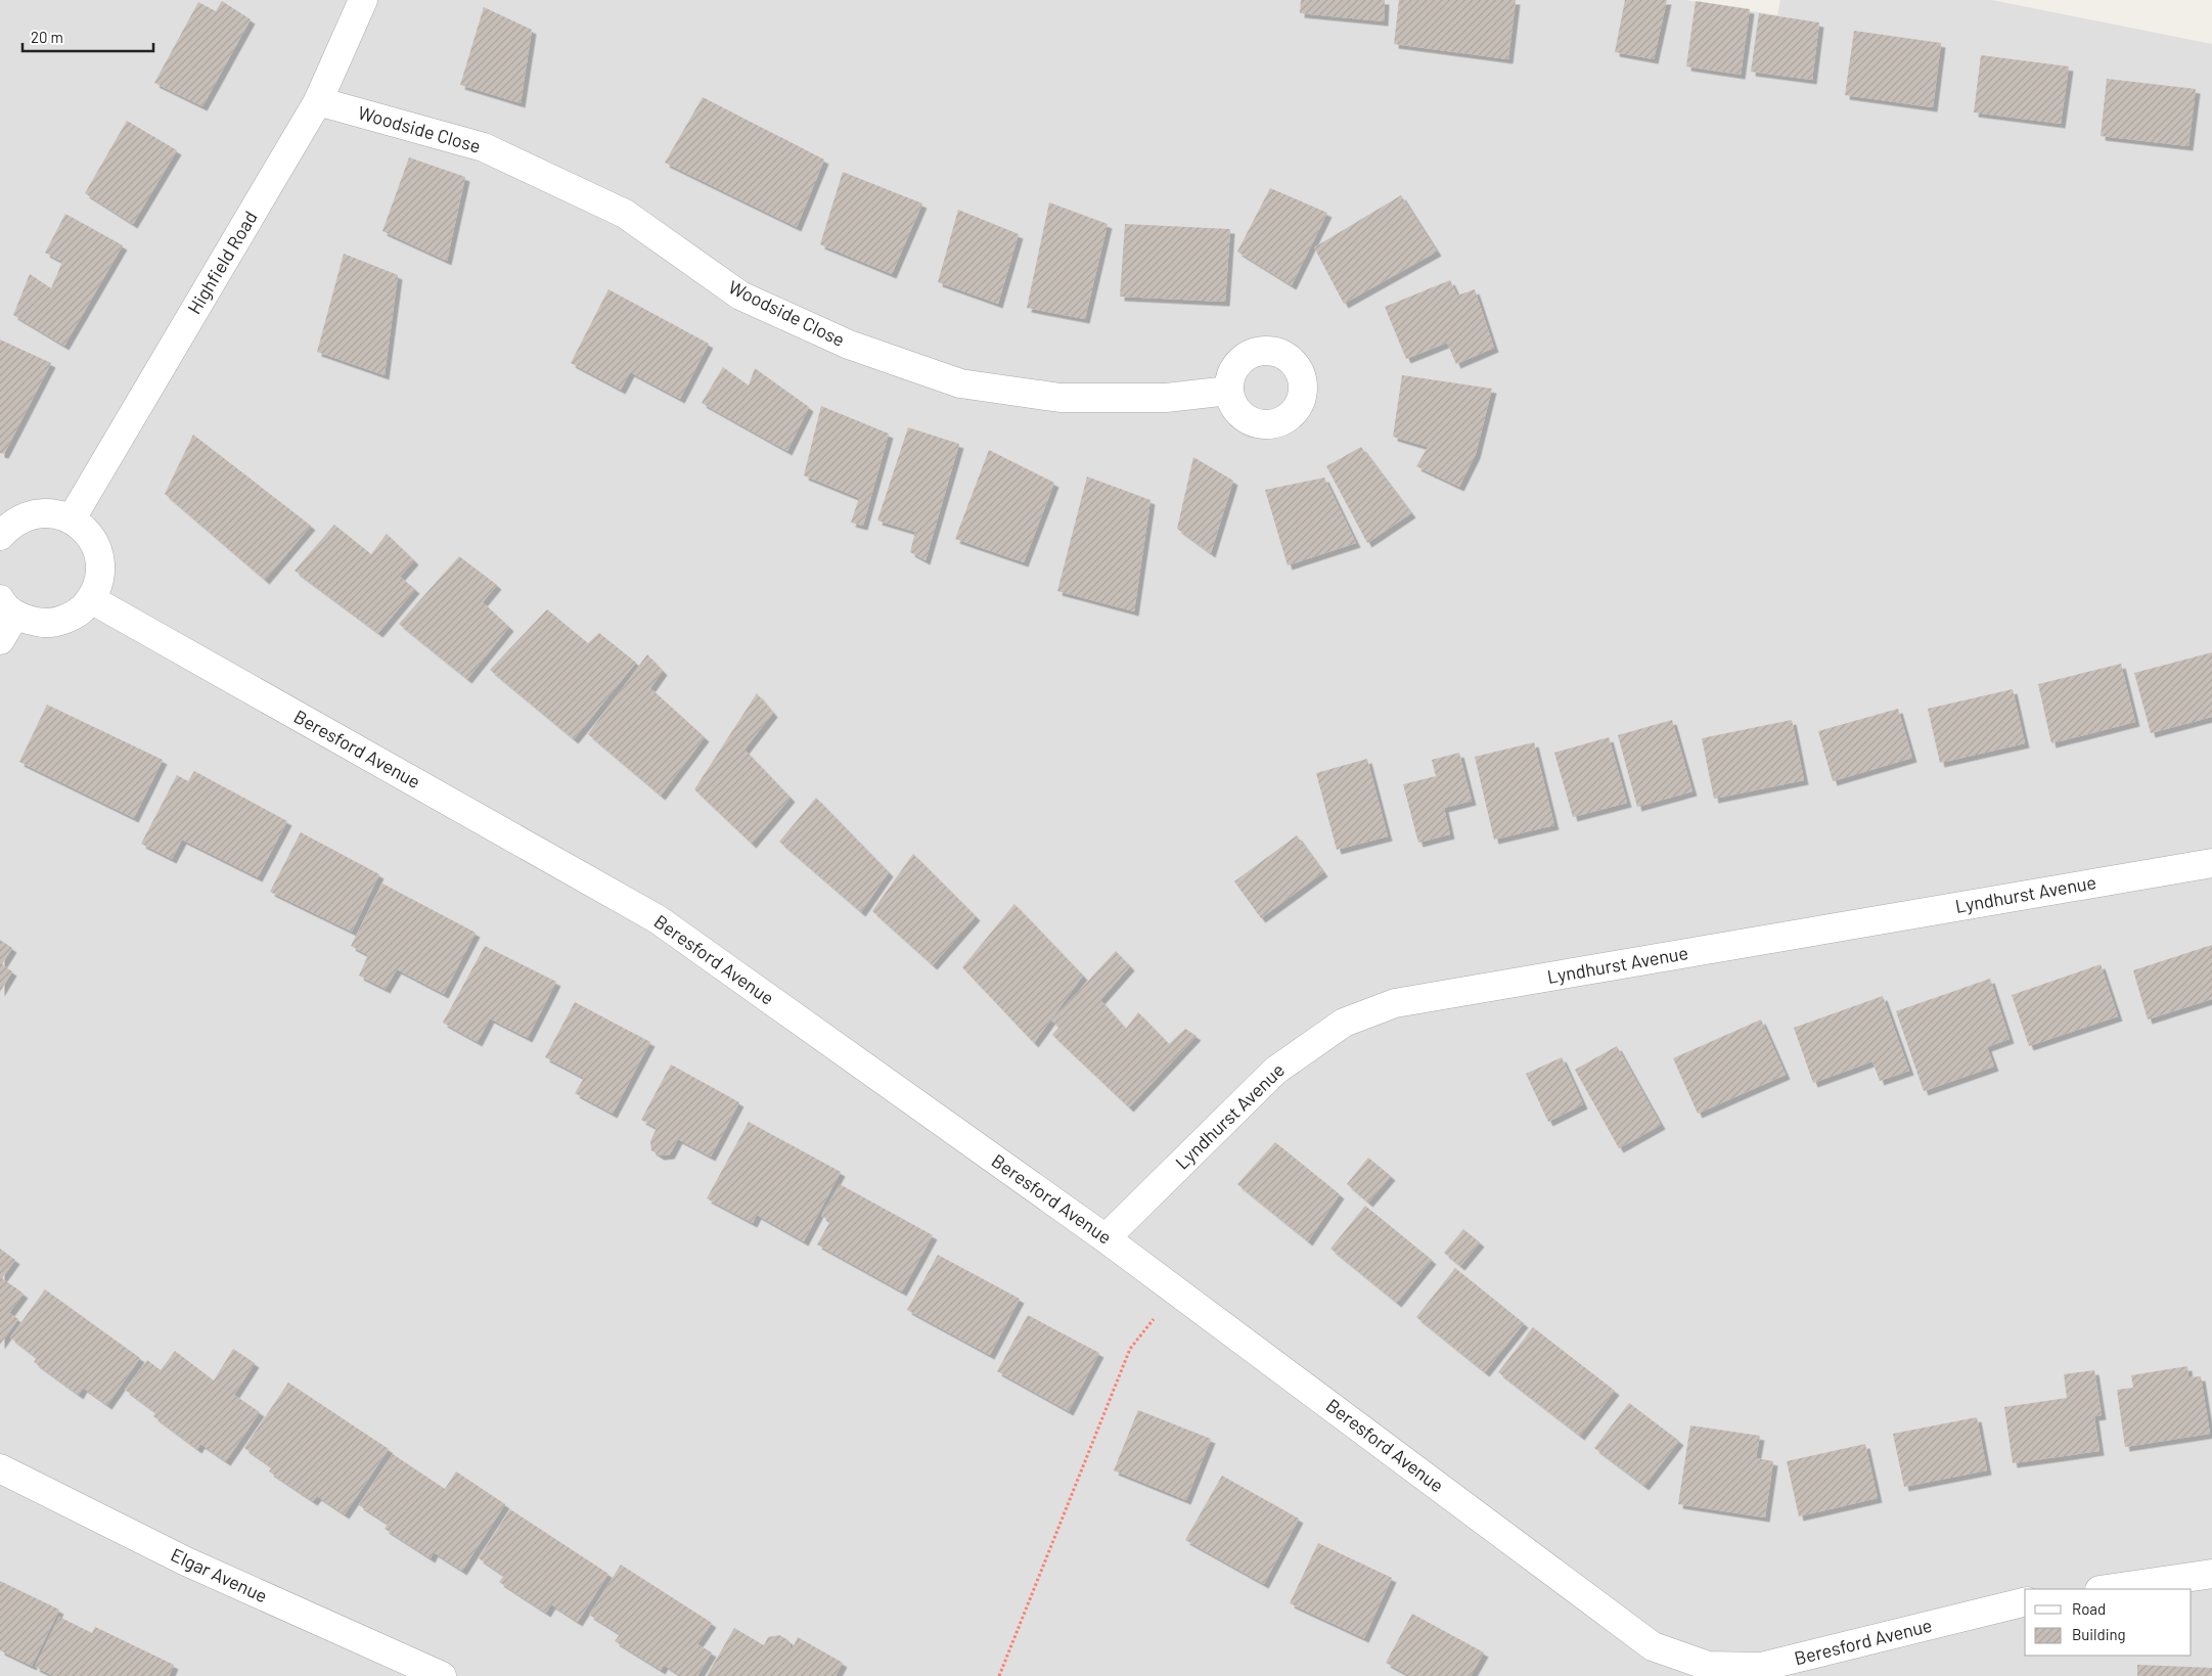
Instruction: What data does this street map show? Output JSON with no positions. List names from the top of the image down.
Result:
{
  "streets": {
    "street": [
      "Woodside Close",
      "Highfield Road",
      "Beresford Avenue",
      "Lyndhurst Avenue",
      "Elgar Avenue"
    ]
  },
  "crossings": [
    ["Woodside Close", "Highfield Road"],
    ["Beresford Avenue", "Lyndhurst Avenue"]
  ],
  "legend": ["Road", "Building"],
  "scale_bar": "20 m"
}
